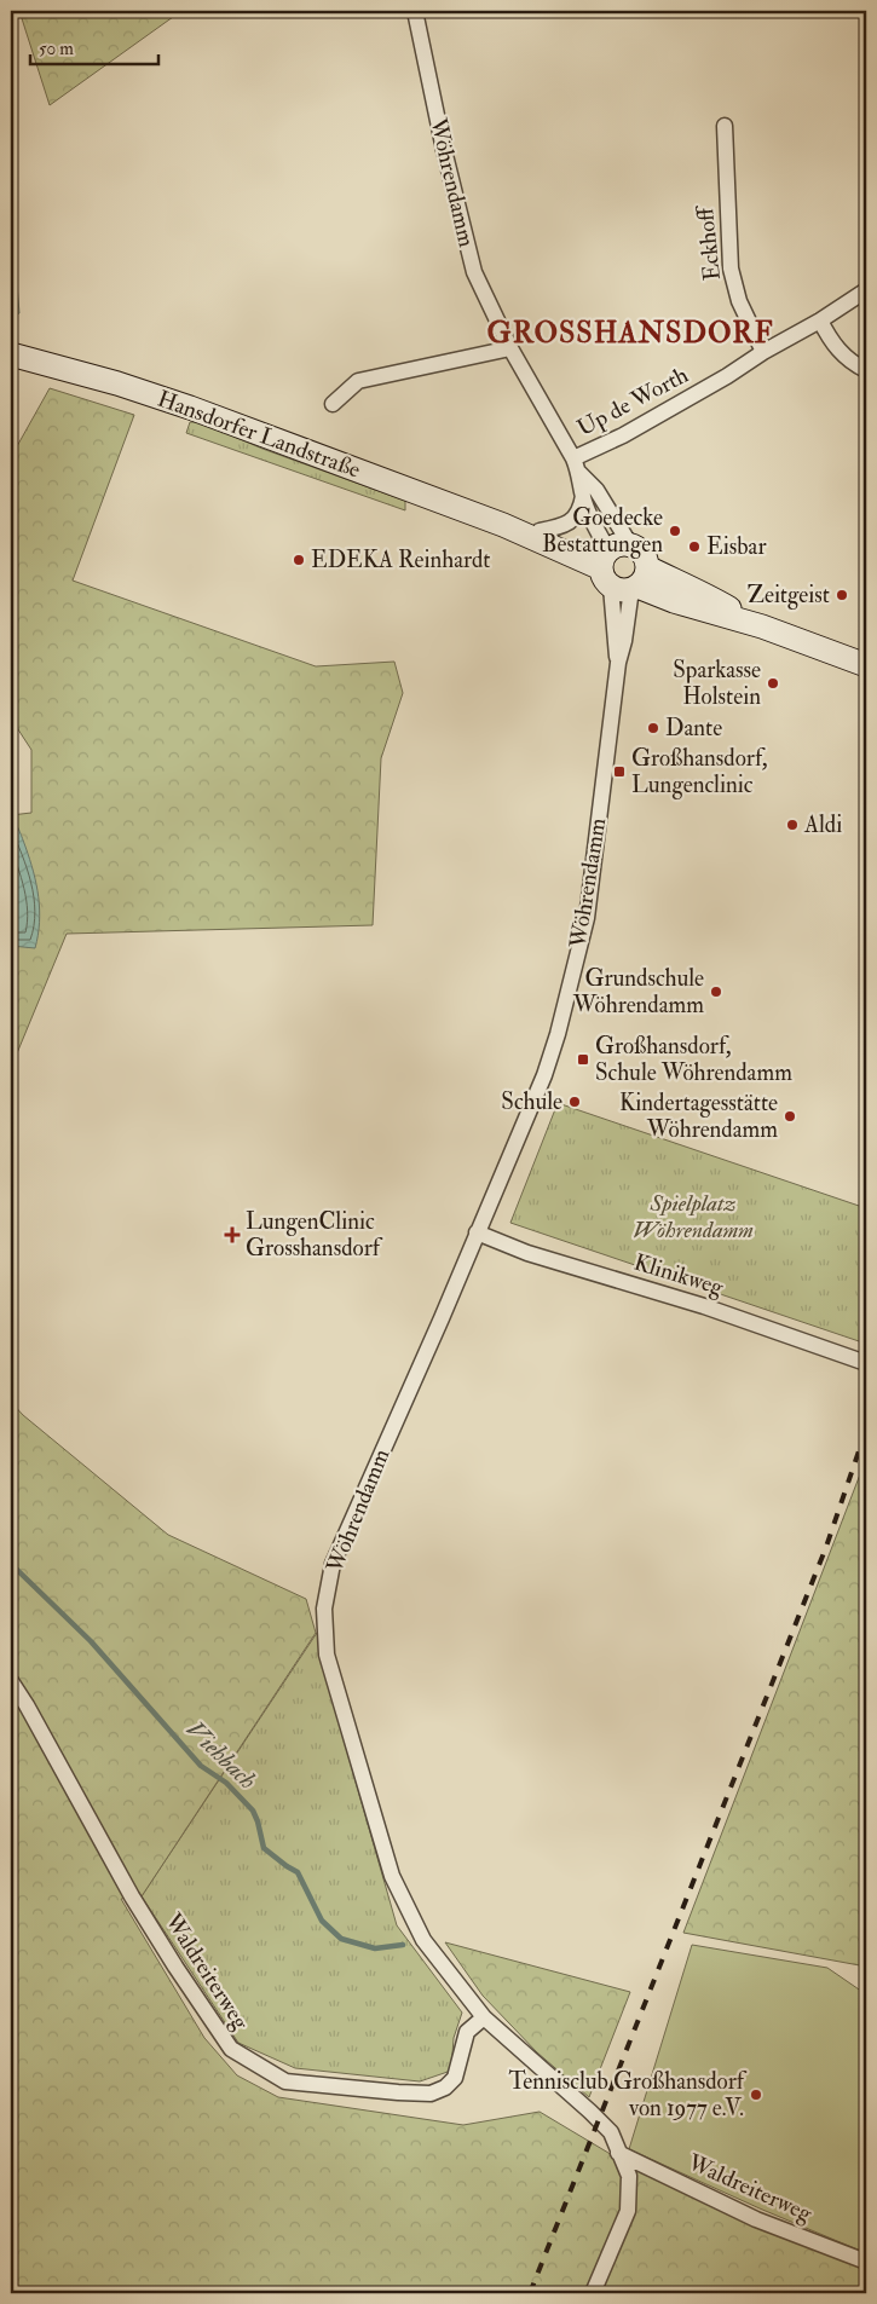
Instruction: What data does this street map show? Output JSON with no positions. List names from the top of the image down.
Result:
{
  "streets": {
    "main road": ["Wöhrendamm", "Hansdorfer Landstraße"],
    "street": [
      "Eckhoff",
      "Up de Worth",
      "Klinikweg",
      "Waldreiterweg"
    ]
  },
  "crossings": [
    ["Wöhrendamm", "Up de Worth"],
    ["Wöhrendamm", "Hansdorfer Landstraße"],
    ["Wöhrendamm", "Klinikweg"],
    ["Wöhrendamm", "Waldreiterweg"],
    ["Eckhoff", "Up de Worth"]
  ],
  "districts": ["GROSSHANSDORF"],
  "water": ["Viehbach"],
  "parks": ["Spielplatz Wöhrendamm"],
  "places": {
    "other": [
      "Goedecke Bestattungen",
      "Eisbar",
      "EDEKA Reinhardt",
      "Zeitgeist",
      "Sparkasse Holstein",
      "Dante",
      "Aldi",
      "Grundschule Wöhrendamm",
      "Schule",
      "Kindertagesstätte Wöhrendamm",
      "Tennisclub Großhansdorf von 1977 e.V."
    ],
    "transit": ["Großhansdorf, Lungenclinic", "Großhansdorf, Schule Wöhrendamm"],
    "health": ["LungenClinic Grosshansdorf"]
  },
  "scale_bar": "50 m"
}
